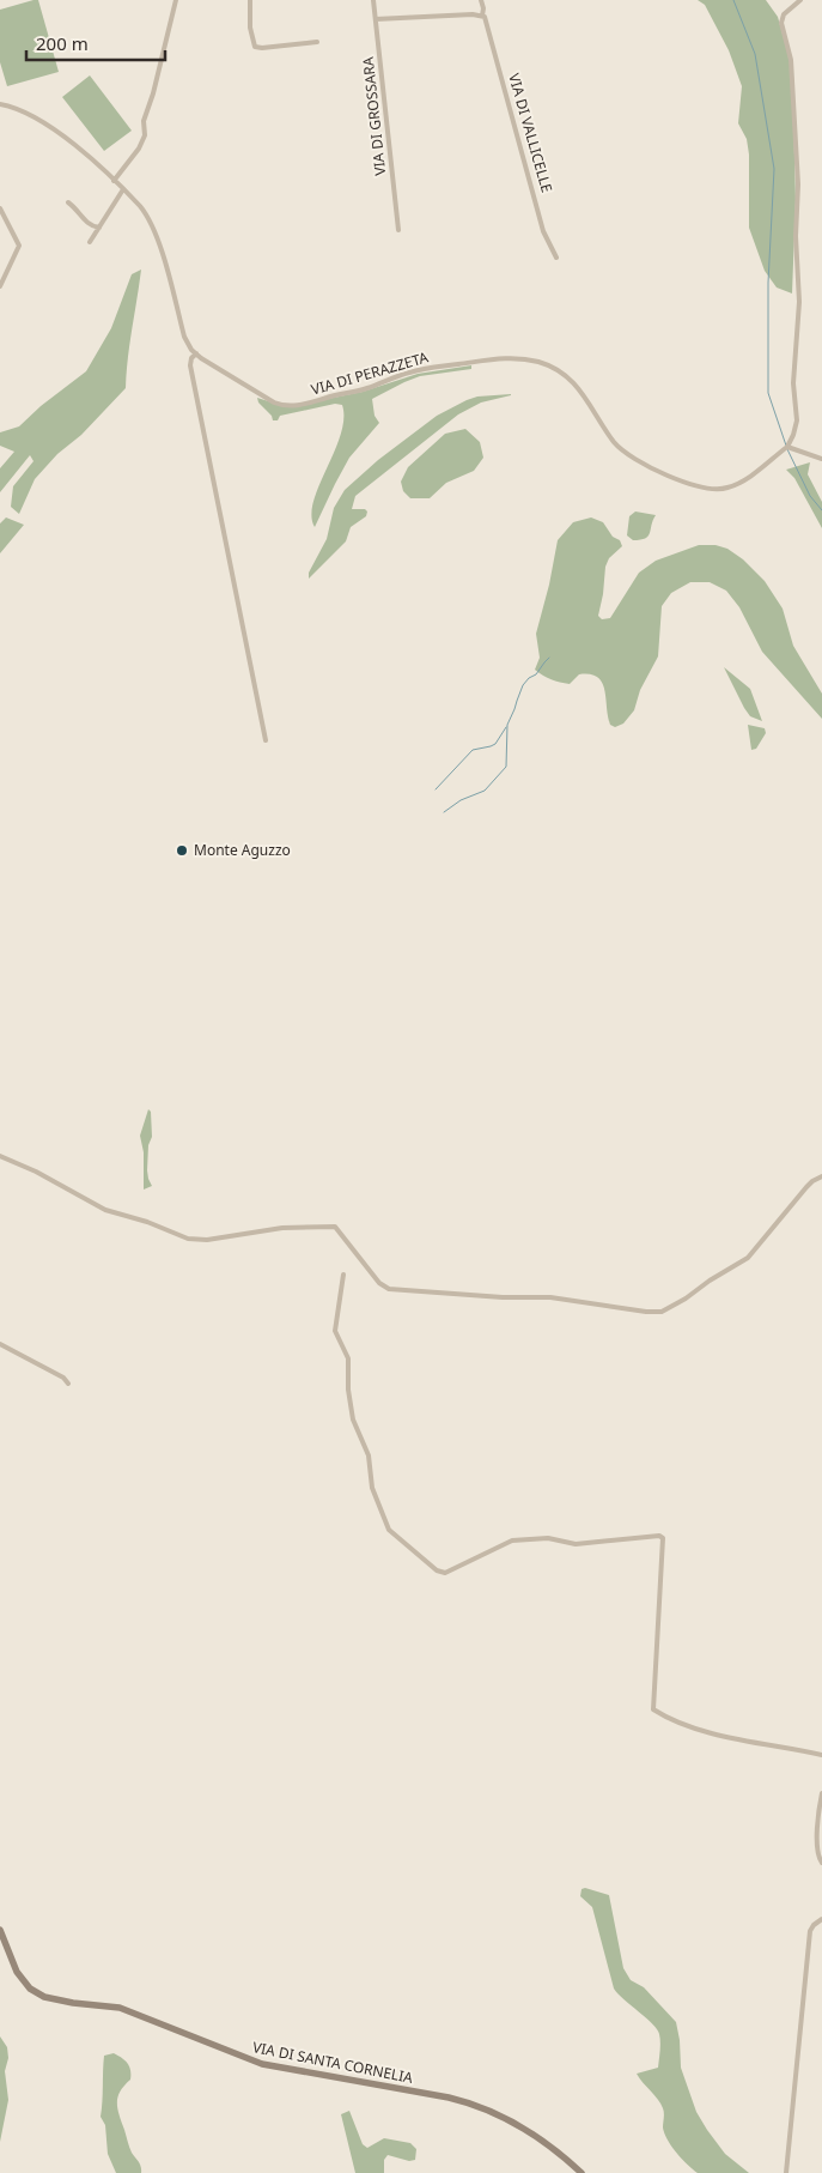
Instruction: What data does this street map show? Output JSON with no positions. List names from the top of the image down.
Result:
{
  "streets": {
    "street": [
      "VIA DI GROSSARA",
      "VIA DI VALLICELLE",
      "VIA DI PERAZZETA",
      "VIA DI SANTA CORNELIA"
    ]
  },
  "places": ["Monte Aguzzo"],
  "scale_bar": "200 m"
}
